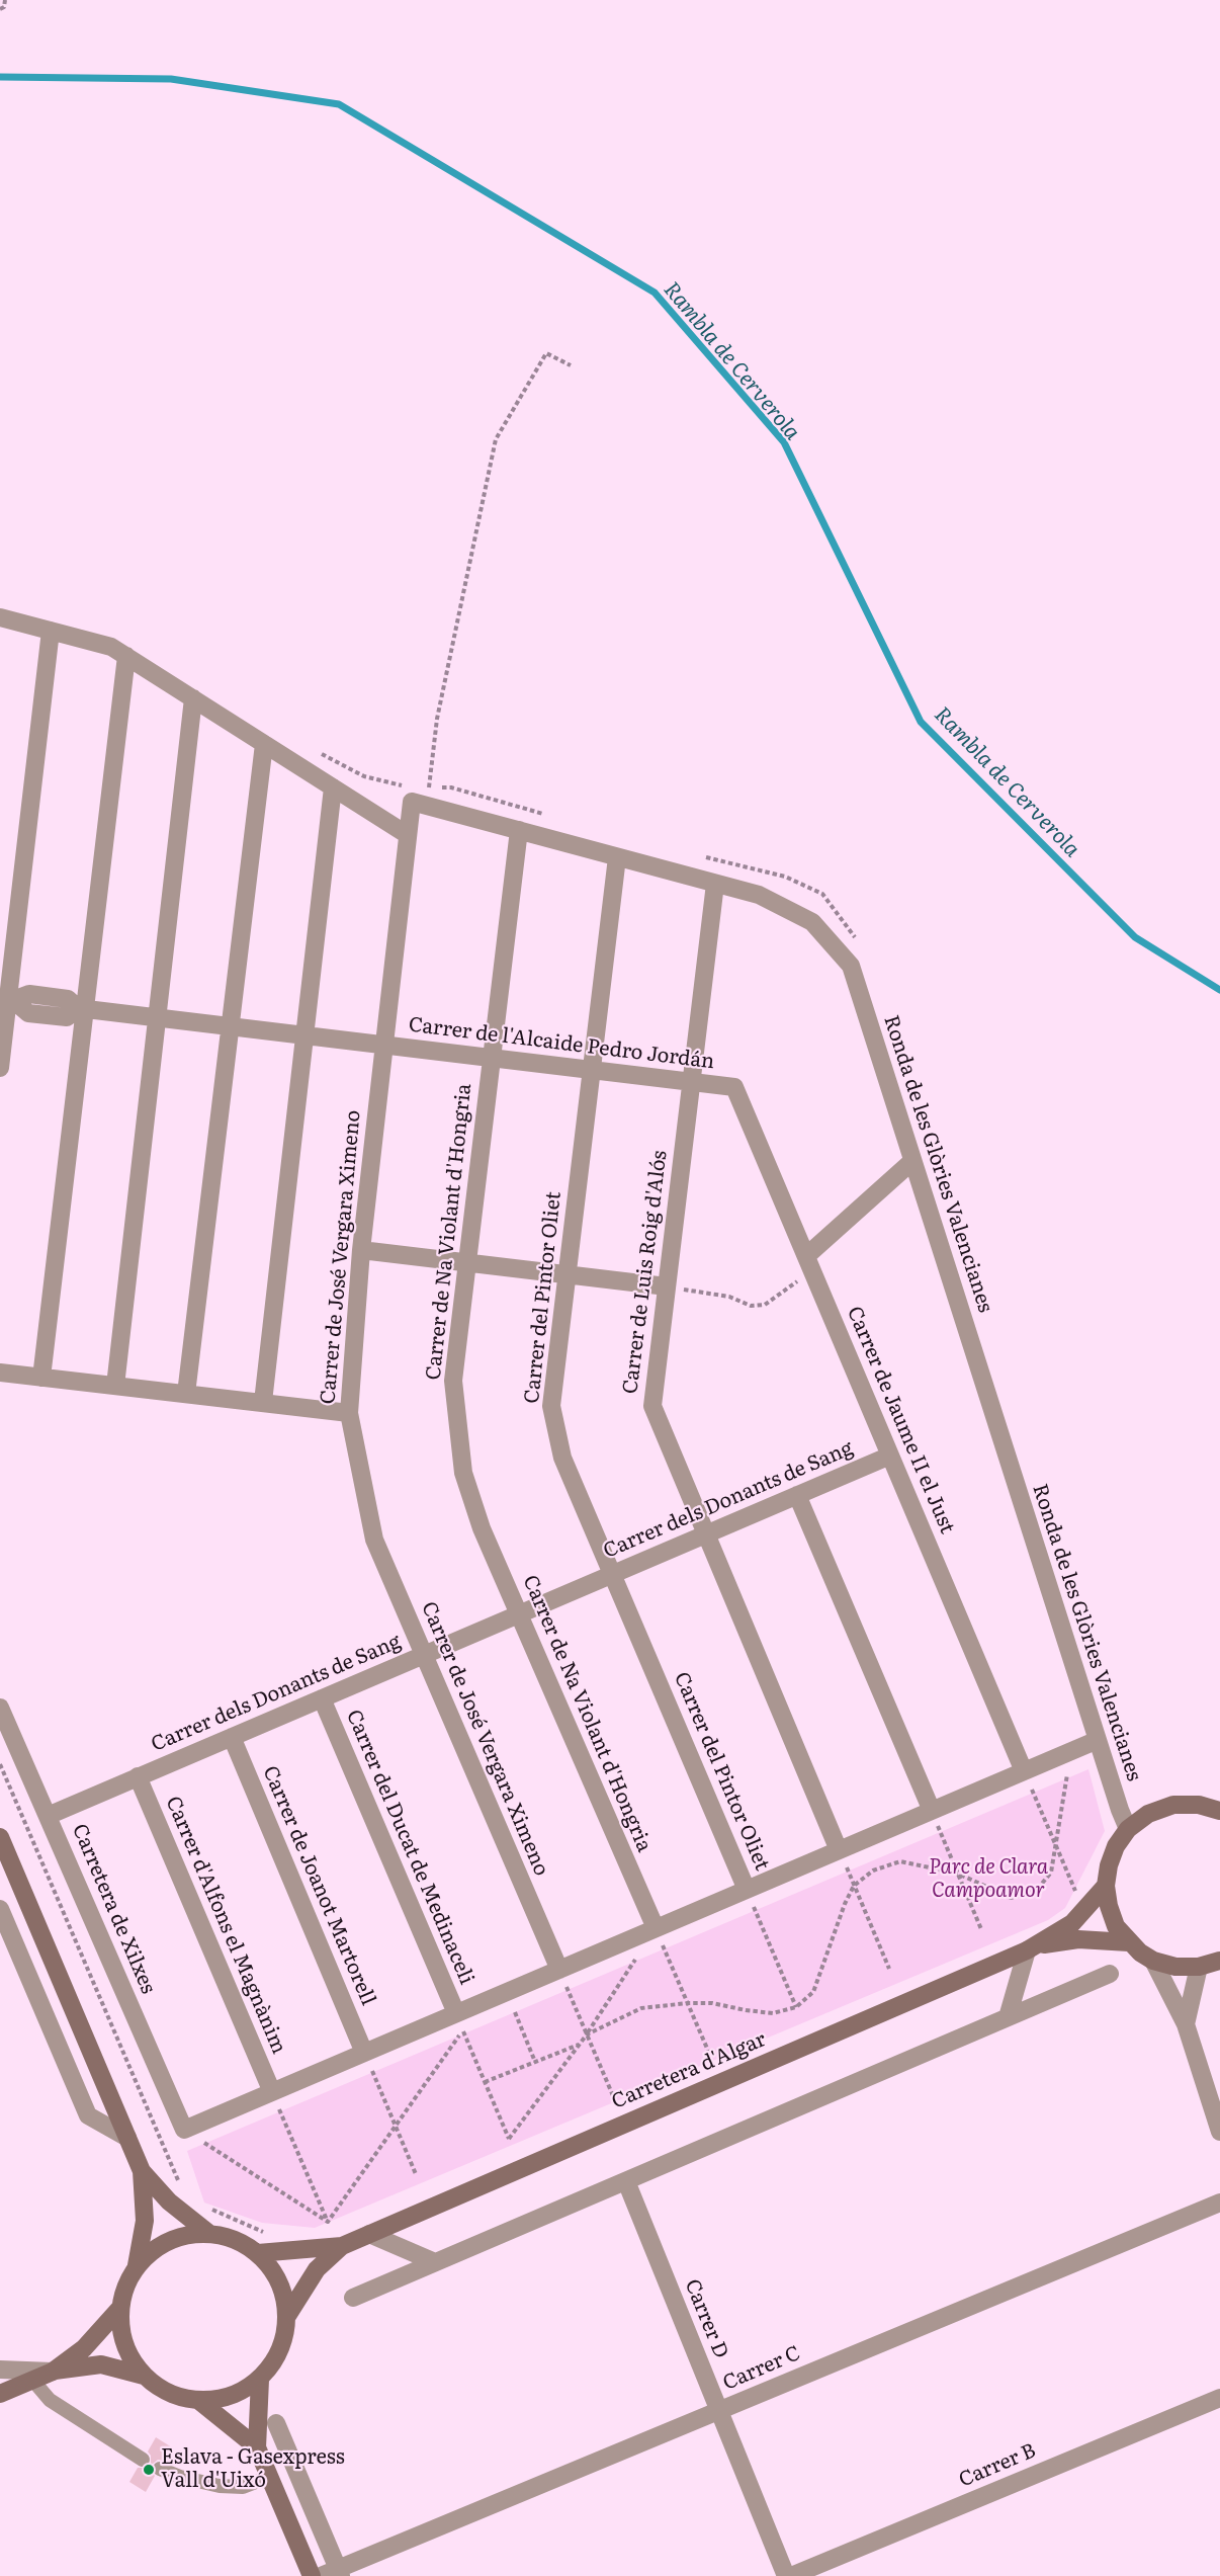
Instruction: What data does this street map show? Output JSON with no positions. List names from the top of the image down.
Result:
{
  "streets": {
    "main road": ["Carretera d'Algar"],
    "street": [
      "Carrer de l'Alcaide Pedro Jordán",
      "Ronda de les Glòries Valencianes",
      "Carrer de Na Violant d'Hongria",
      "Carrer de José Vergara Ximeno",
      "Carrer de Luis Roig d'Alós",
      "Carrer del Pintor Oliet",
      "Carrer de Jaume II el Just",
      "Carrer dels Donants de Sang",
      "Carrer del Ducat de Medinaceli",
      "Carrer de Joanot Martorell",
      "Carretera de Xilxes",
      "Carrer d'Alfons el Magnànim",
      "Carrer D",
      "Carrer C",
      "Carrer B"
    ]
  },
  "crossings": [
    ["Carrer de l'Alcaide Pedro Jordán", "Carrer de Na Violant d'Hongria"],
    ["Carrer de l'Alcaide Pedro Jordán", "Carrer de José Vergara Ximeno"],
    ["Carrer de l'Alcaide Pedro Jordán", "Carrer de Luis Roig d'Alós"],
    ["Carrer de l'Alcaide Pedro Jordán", "Carrer del Pintor Oliet"],
    ["Carrer de l'Alcaide Pedro Jordán", "Carrer de Jaume II el Just"],
    ["Ronda de les Glòries Valencianes", "Carrer de Na Violant d'Hongria"],
    ["Ronda de les Glòries Valencianes", "Carrer de José Vergara Ximeno"],
    ["Ronda de les Glòries Valencianes", "Carrer de Luis Roig d'Alós"],
    ["Ronda de les Glòries Valencianes", "Carrer del Pintor Oliet"],
    ["Carrer de Na Violant d'Hongria", "Carrer dels Donants de Sang"],
    ["Carrer de José Vergara Ximeno", "Carrer dels Donants de Sang"],
    ["Carrer de Luis Roig d'Alós", "Carrer dels Donants de Sang"],
    ["Carrer del Pintor Oliet", "Carrer dels Donants de Sang"],
    ["Carrer de Jaume II el Just", "Carrer dels Donants de Sang"],
    ["Carrer dels Donants de Sang", "Carrer del Ducat de Medinaceli"],
    ["Carrer dels Donants de Sang", "Carrer de Joanot Martorell"],
    ["Carrer dels Donants de Sang", "Carretera de Xilxes"],
    ["Carrer dels Donants de Sang", "Carrer d'Alfons el Magnànim"],
    ["Carrer D", "Carrer C"]
  ],
  "water": ["Rambla de Cerverola"],
  "parks": ["Parc de Clara Campoamor"],
  "places": ["Eslava - Gasexpress Vall d'Uixó"]
}
